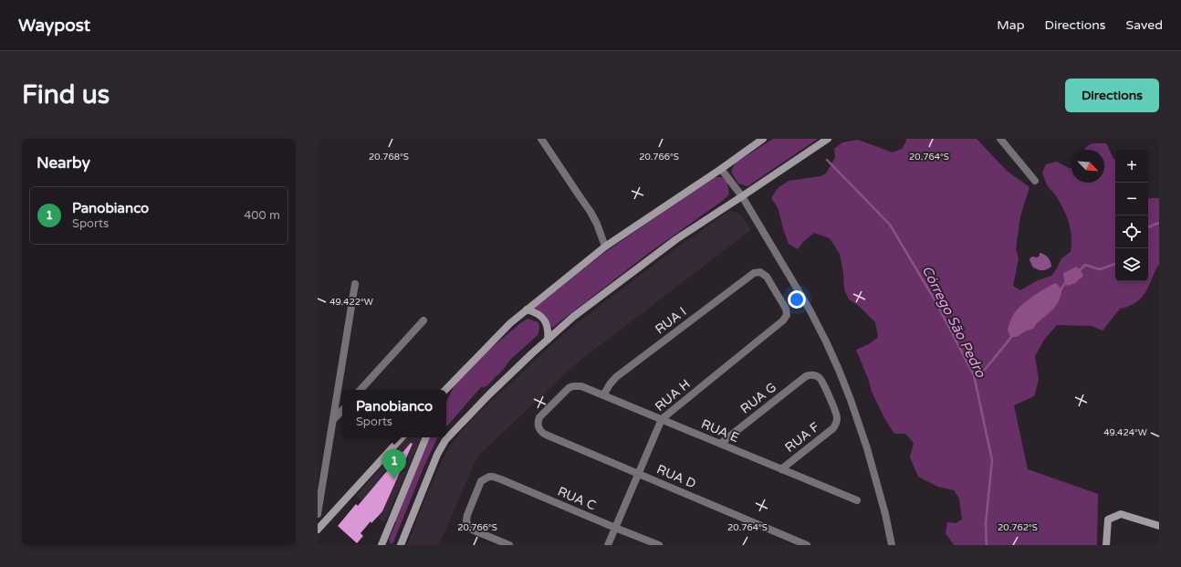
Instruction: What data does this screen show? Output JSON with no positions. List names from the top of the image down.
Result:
{
  "streets": {
    "street": [
      "RUA I",
      "RUA H",
      "RUA G",
      "RUA E",
      "RUA F",
      "RUA D",
      "RUA C"
    ]
  },
  "crossings": [
    ["RUA I", "RUA H"],
    ["RUA I", "RUA E"],
    ["RUA H", "RUA E"],
    ["RUA H", "RUA D"],
    ["RUA H", "RUA C"],
    ["RUA G", "RUA E"],
    ["RUA G", "RUA F"],
    ["RUA E", "RUA F"],
    ["RUA E", "RUA D"]
  ],
  "water": ["Córrego São Pedro"],
  "north": "bottom right",
  "page": {
    "header": "Waypost",
    "nav": ["Map", "Directions", "Saved"],
    "buttons": "Directions",
    "title": "Find us",
    "heading": "Nearby",
    "map_buttons": ["+", "−"],
    "list": [
      {
        "mark": "1",
        "name": "Panobianco",
        "note": "Sports",
        "value": "400 m"
      }
    ],
    "popup": ["Panobianco", "Sports"],
    "pins": "1"
  },
  "coordinates": [
    "20.768°S",
    "20.766°S",
    "20.764°S",
    "49.422°W",
    "49.424°W",
    "20.762°S"
  ]
}
